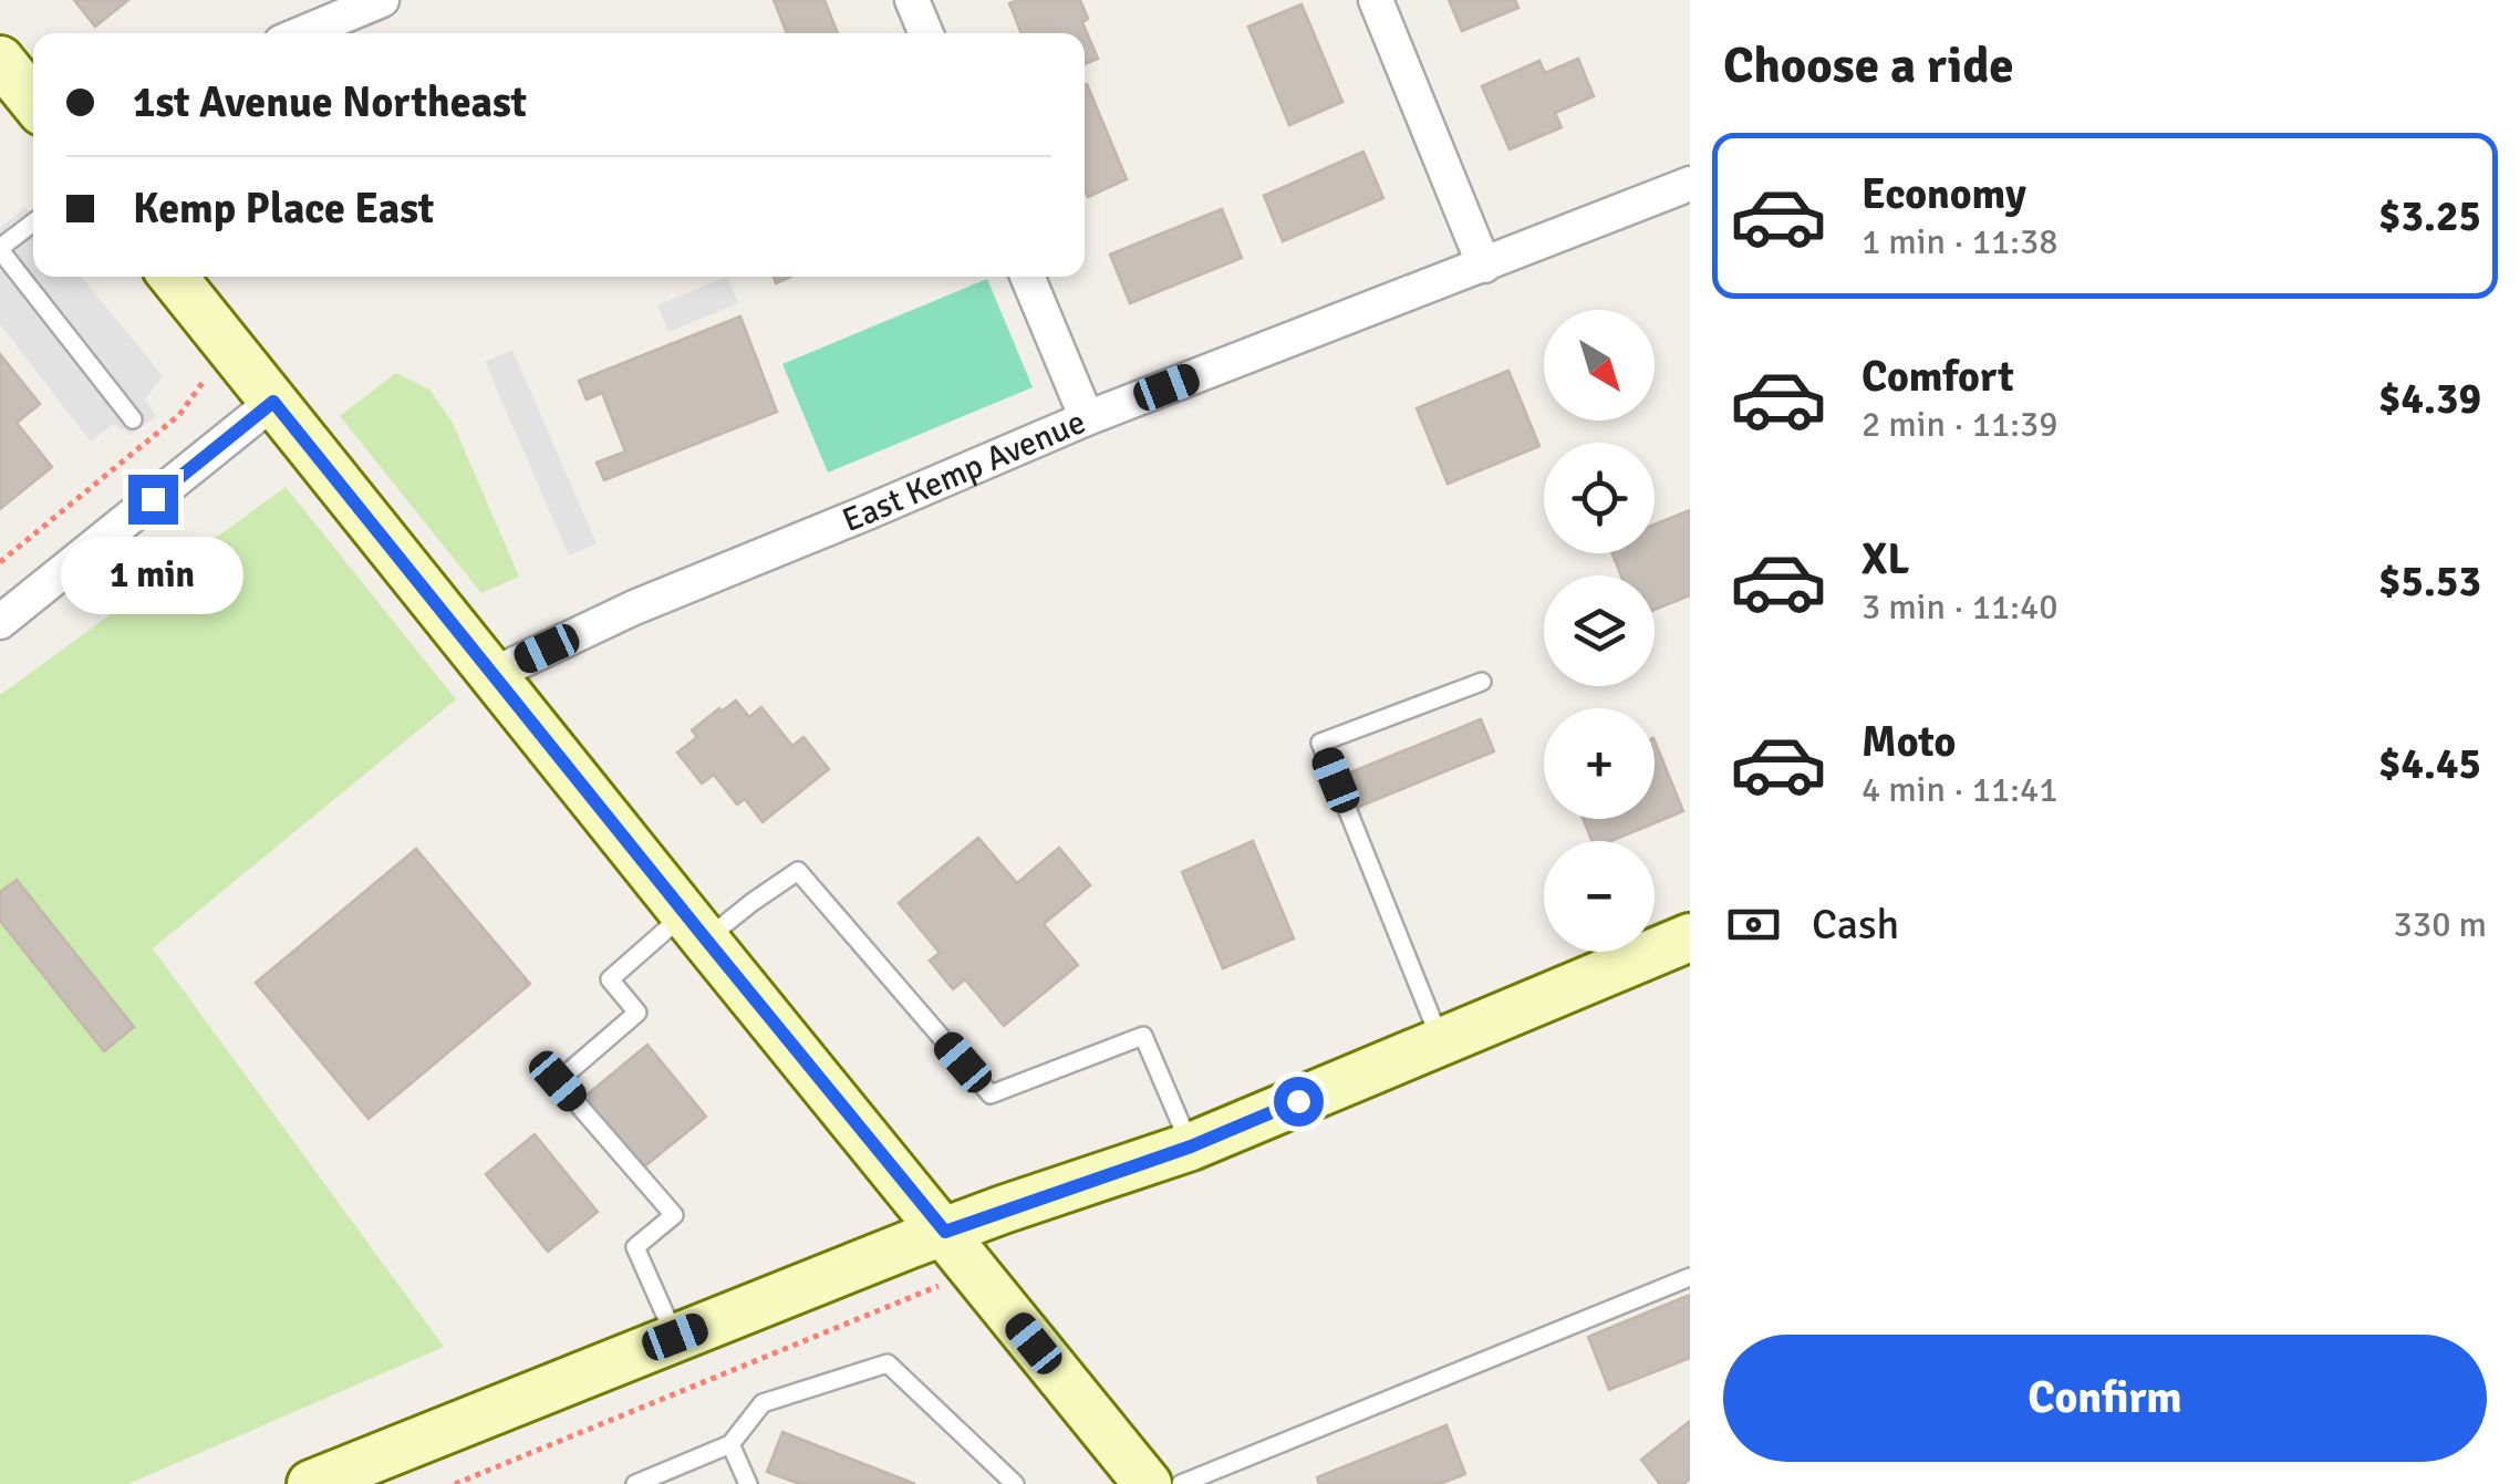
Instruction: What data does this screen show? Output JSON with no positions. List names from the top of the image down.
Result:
{
  "streets": {
    "street": ["East Kemp Avenue"]
  },
  "north": "bottom right",
  "page": {
    "heading": "Choose a ride",
    "banner": ["1st Avenue Northeast", "Kemp Place East"],
    "list": [
      {
        "name": "Economy",
        "note": "1 min · 11:38",
        "value": "$3.25"
      },
      {
        "name": "Comfort",
        "note": "2 min · 11:39",
        "value": "$4.39"
      },
      {
        "name": "XL",
        "note": "3 min · 11:40",
        "value": "$5.53"
      },
      {
        "name": "Moto",
        "note": "4 min · 11:41",
        "value": "$4.45"
      }
    ],
    "map_buttons": ["+", "−"],
    "bubble": "1 min",
    "pay": ["Cash", "330 m"],
    "buttons": "Confirm"
  }
}
